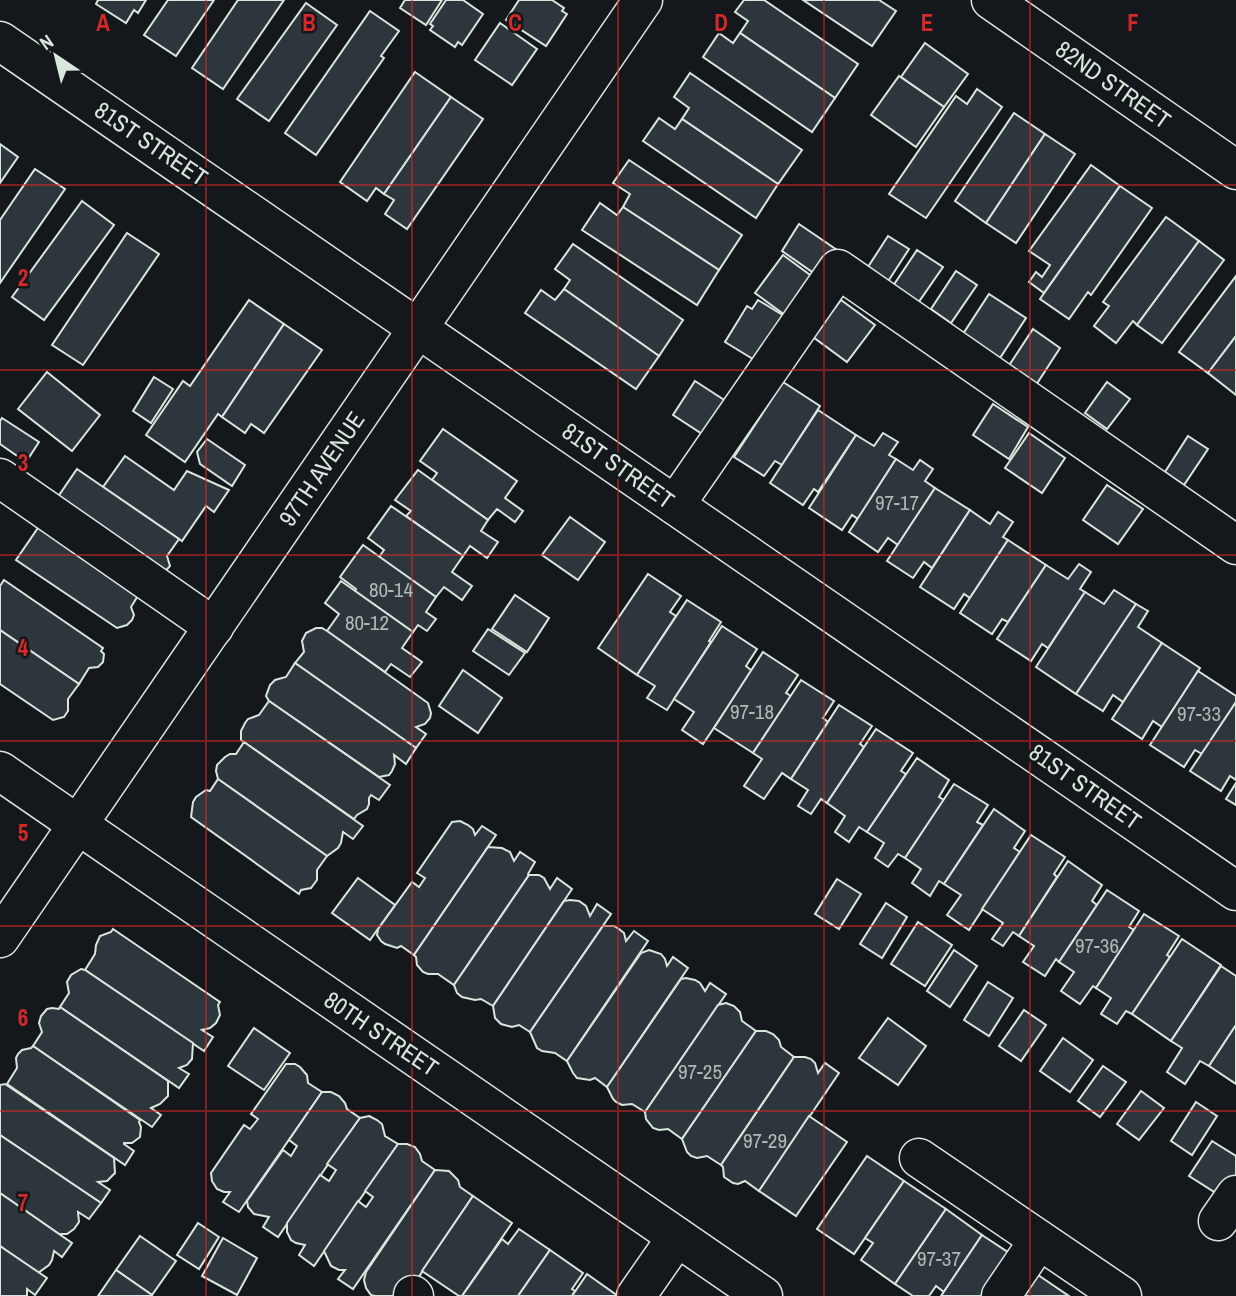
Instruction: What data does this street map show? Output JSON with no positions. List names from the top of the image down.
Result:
{
  "streets": {
    "street": [
      "82ND STREET",
      "81ST STREET",
      "97TH AVENUE",
      "80TH STREET"
    ]
  },
  "crossings": [
    ["81ST STREET", "97TH AVENUE"],
    ["97TH AVENUE", "80TH STREET"]
  ],
  "house_numbers": [
    "97-17",
    "80-14",
    "80-12",
    "97-18",
    "97-33",
    "97-36",
    "97-25",
    "97-29",
    "97-37"
  ],
  "north": "top left",
  "grid": {
    "columns": [
      "A",
      "B",
      "C",
      "D",
      "E",
      "F"
    ],
    "rows": [
      "2",
      "3",
      "4",
      "5",
      "6",
      "7"
    ]
  }
}
